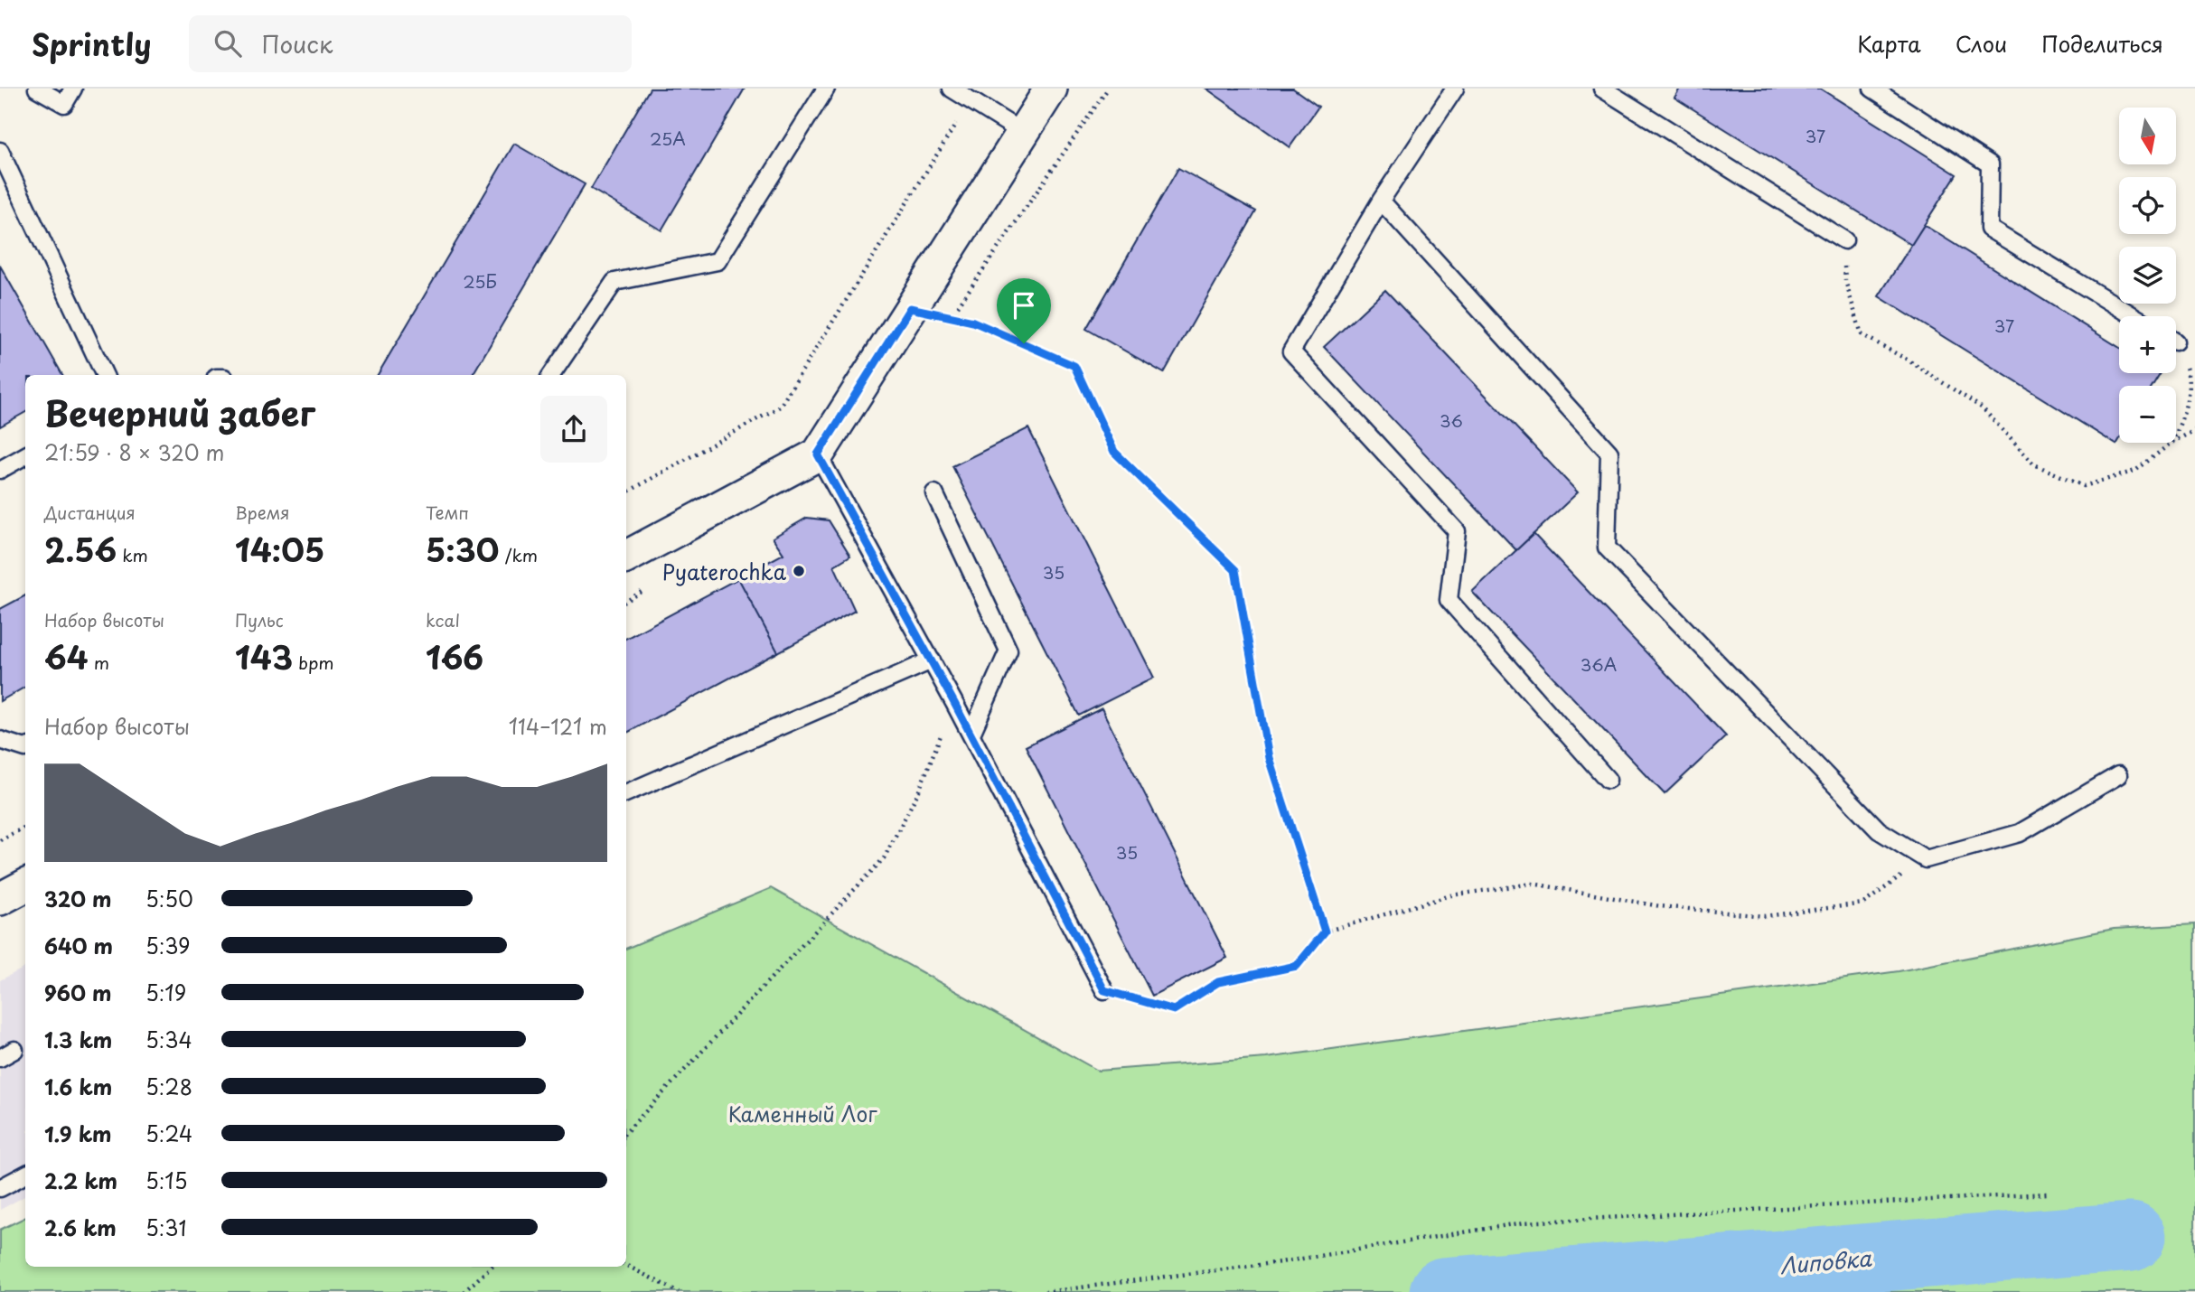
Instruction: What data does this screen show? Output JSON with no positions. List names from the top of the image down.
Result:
{
  "water": ["Липовка"],
  "parks": ["Каменный Лог"],
  "places": ["Pyaterochka"],
  "house_numbers": [
    "37",
    "25А",
    "25Б",
    "37",
    "36",
    "35",
    "36А",
    "35"
  ],
  "north": "bottom",
  "page": {
    "header": "Sprintly",
    "search": "Поиск",
    "nav": ["Карта", "Слои", "Поделиться"],
    "map_buttons": ["+", "−"],
    "heading": ["Вечерний забег", "21:59 · 8 × 320 m"],
    "stats": [
      ["Дистанция", "2.56 km"],
      ["Время", "14:05"],
      ["Темп", "5:30 /km"],
      ["Набор высоты", "64 m"],
      ["Пульс", "143 bpm"],
      ["kcal", "166"]
    ],
    "chart": ["Набор высоты", "114–121 m"],
    "list": [
      {
        "name": "320 m",
        "note": "5:50"
      },
      {
        "name": "640 m",
        "note": "5:39"
      },
      {
        "name": "960 m",
        "note": "5:19"
      },
      {
        "name": "1.3 km",
        "note": "5:34"
      },
      {
        "name": "1.6 km",
        "note": "5:28"
      },
      {
        "name": "1.9 km",
        "note": "5:24"
      },
      {
        "name": "2.2 km",
        "note": "5:15"
      },
      {
        "name": "2.6 km",
        "note": "5:31"
      }
    ]
  }
}
